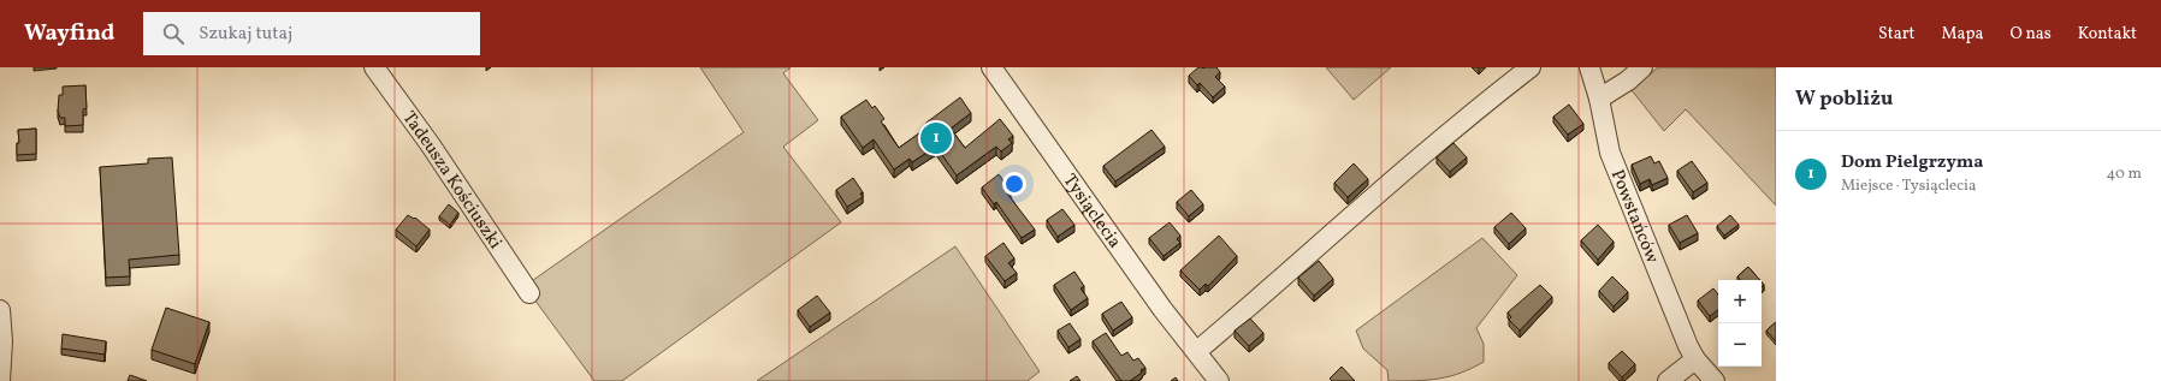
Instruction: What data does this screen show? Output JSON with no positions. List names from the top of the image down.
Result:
{
  "streets": {
    "street": ["Tadeusza Kościuszki", "Tysiąclecia", "Powstańców"]
  },
  "page": {
    "header": "Wayfind",
    "search": "Szukaj tutaj",
    "nav": [
      "Start",
      "Mapa",
      "O nas",
      "Kontakt"
    ],
    "heading": "W pobliżu",
    "pins": "1",
    "list": [
      {
        "mark": "1",
        "name": "Dom Pielgrzyma",
        "note": "Miejsce · Tysiąclecia",
        "value": "40 m"
      }
    ],
    "map_buttons": ["+", "−"]
  }
}
